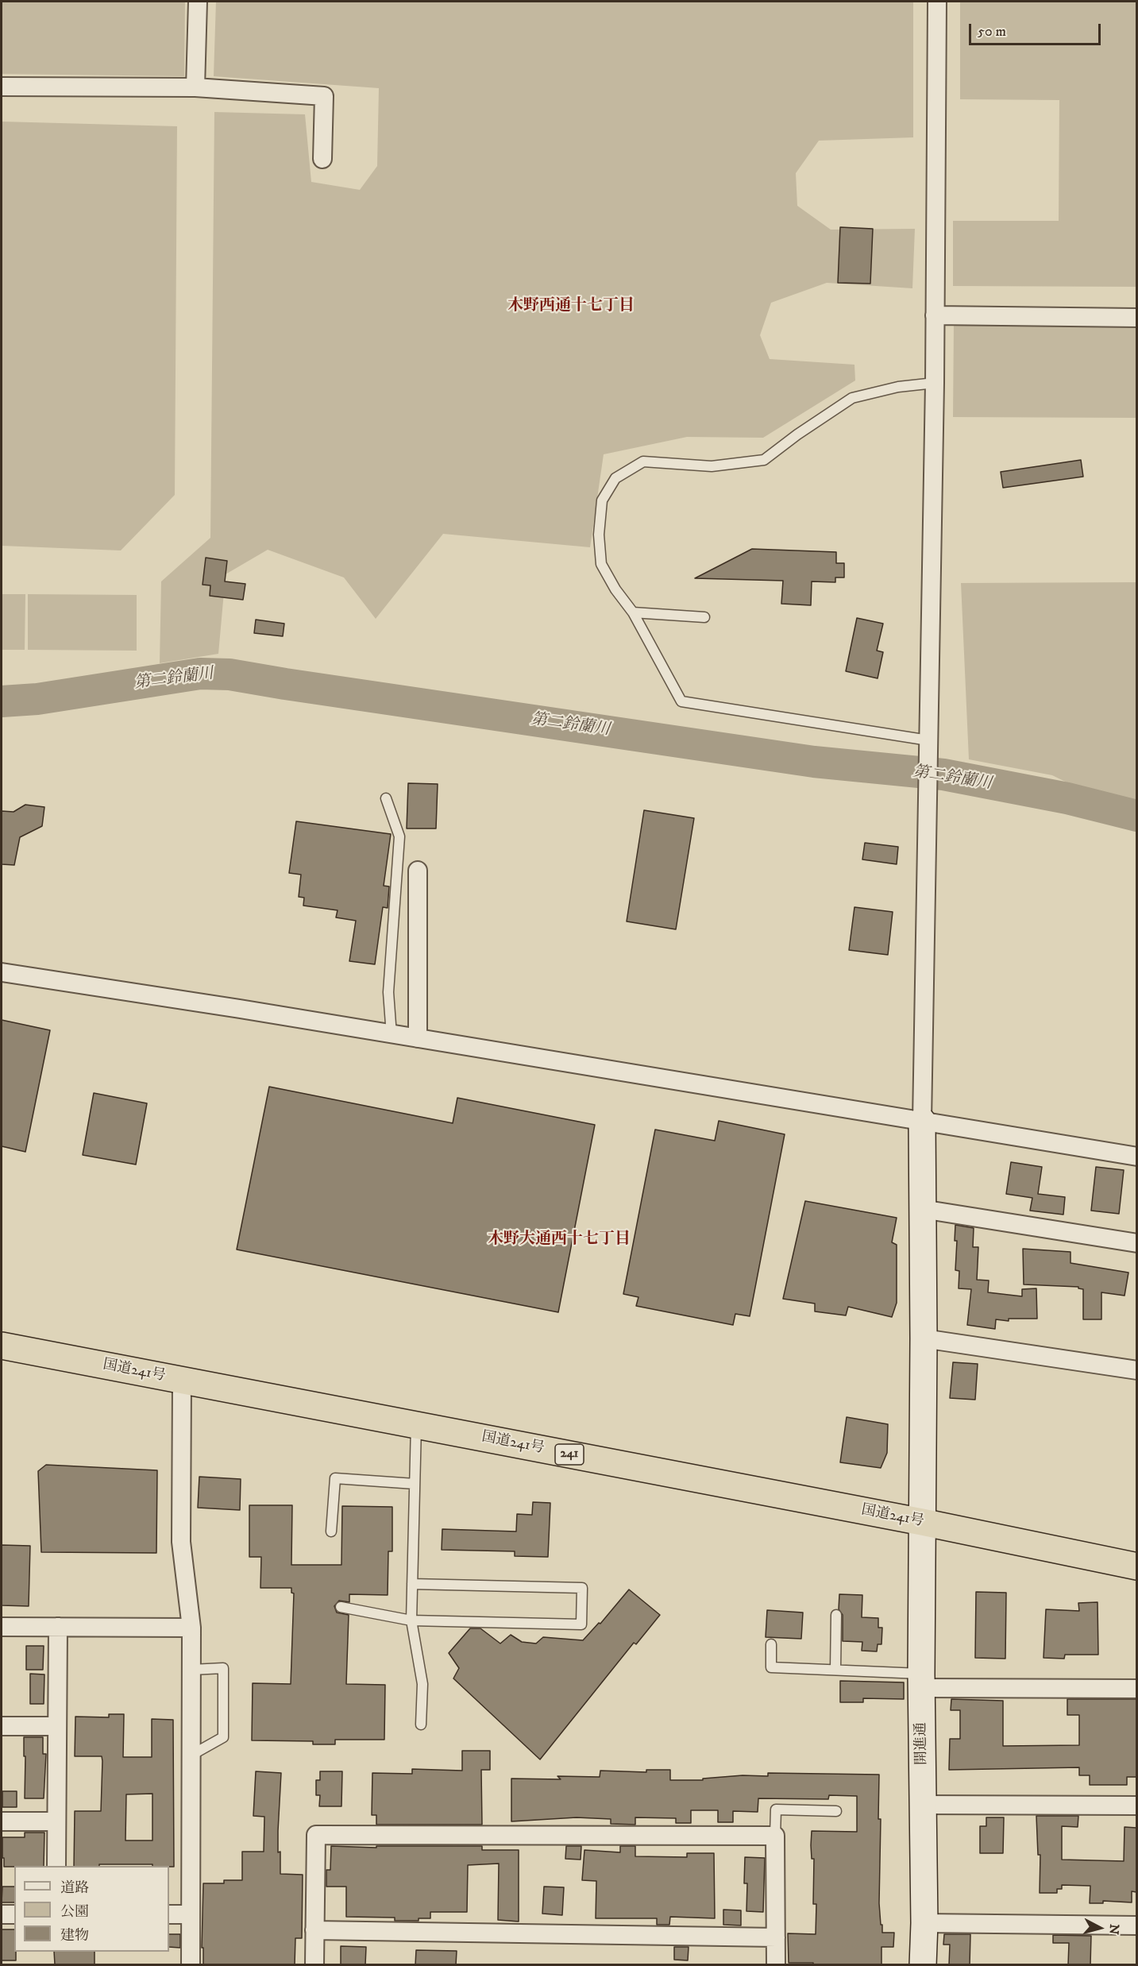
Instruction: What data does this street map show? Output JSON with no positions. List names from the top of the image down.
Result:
{
  "streets": {
    "highway": ["国道241号", "241"],
    "street": ["開進通"]
  },
  "crossings": [
    ["国道241号", "開進通"]
  ],
  "districts": ["木野西通十七丁目", "木野大通西十七丁目"],
  "water": ["第二鈴蘭川"],
  "legend": ["道路", "公園", "建物"],
  "scale_bar": "50 m",
  "north": "right"
}
